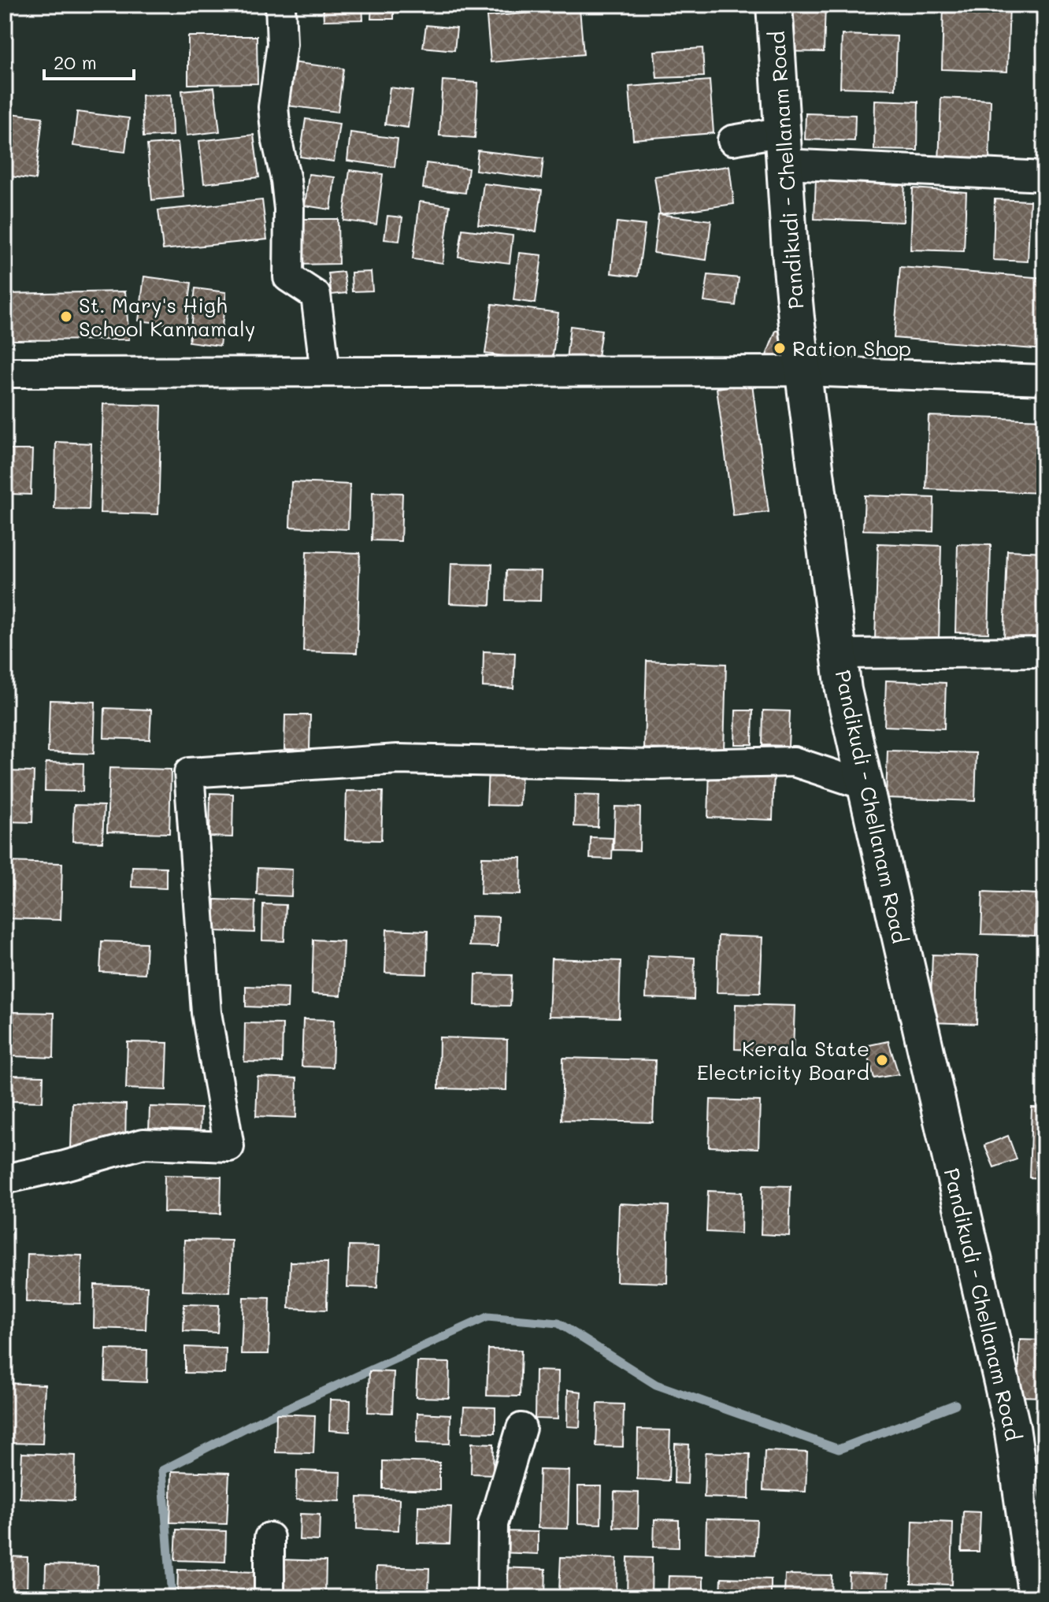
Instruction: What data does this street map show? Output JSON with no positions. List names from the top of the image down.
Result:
{
  "streets": {
    "main road": ["Pandikudi - Chellanam Road"]
  },
  "places": ["St. Mary's High School Kannamaly", "Ration Shop", "Kerala State Electricity Board"],
  "scale_bar": "20 m"
}
